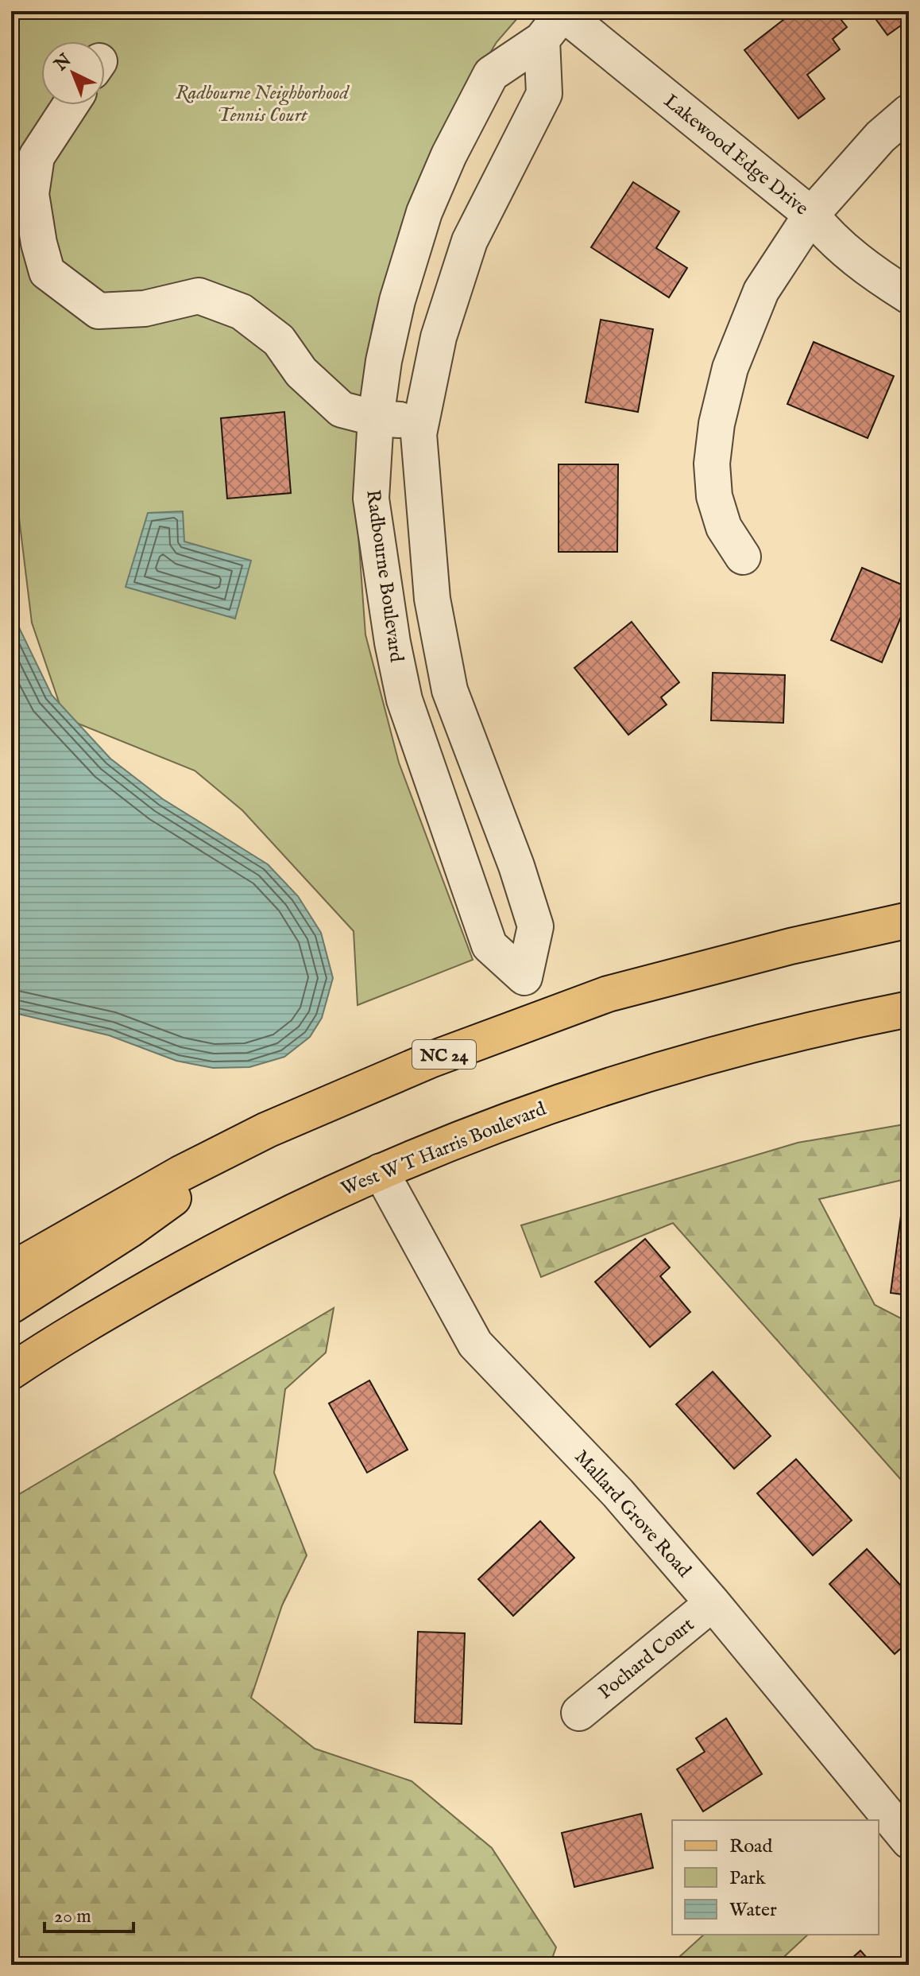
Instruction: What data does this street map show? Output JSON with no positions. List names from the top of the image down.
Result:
{
  "streets": {
    "main road": ["NC 24", "West W T Harris Boulevard"],
    "street": [
      "Lakewood Edge Drive",
      "Radbourne Boulevard",
      "Mallard Grove Road",
      "Pochard Court"
    ]
  },
  "crossings": [
    ["Lakewood Edge Drive", "Radbourne Boulevard"],
    ["West W T Harris Boulevard", "Mallard Grove Road"],
    ["Mallard Grove Road", "Pochard Court"]
  ],
  "parks": ["Radbourne Neighborhood Tennis Court"],
  "legend": ["Road", "Park", "Water"],
  "scale_bar": "20 m",
  "north": "top left"
}
